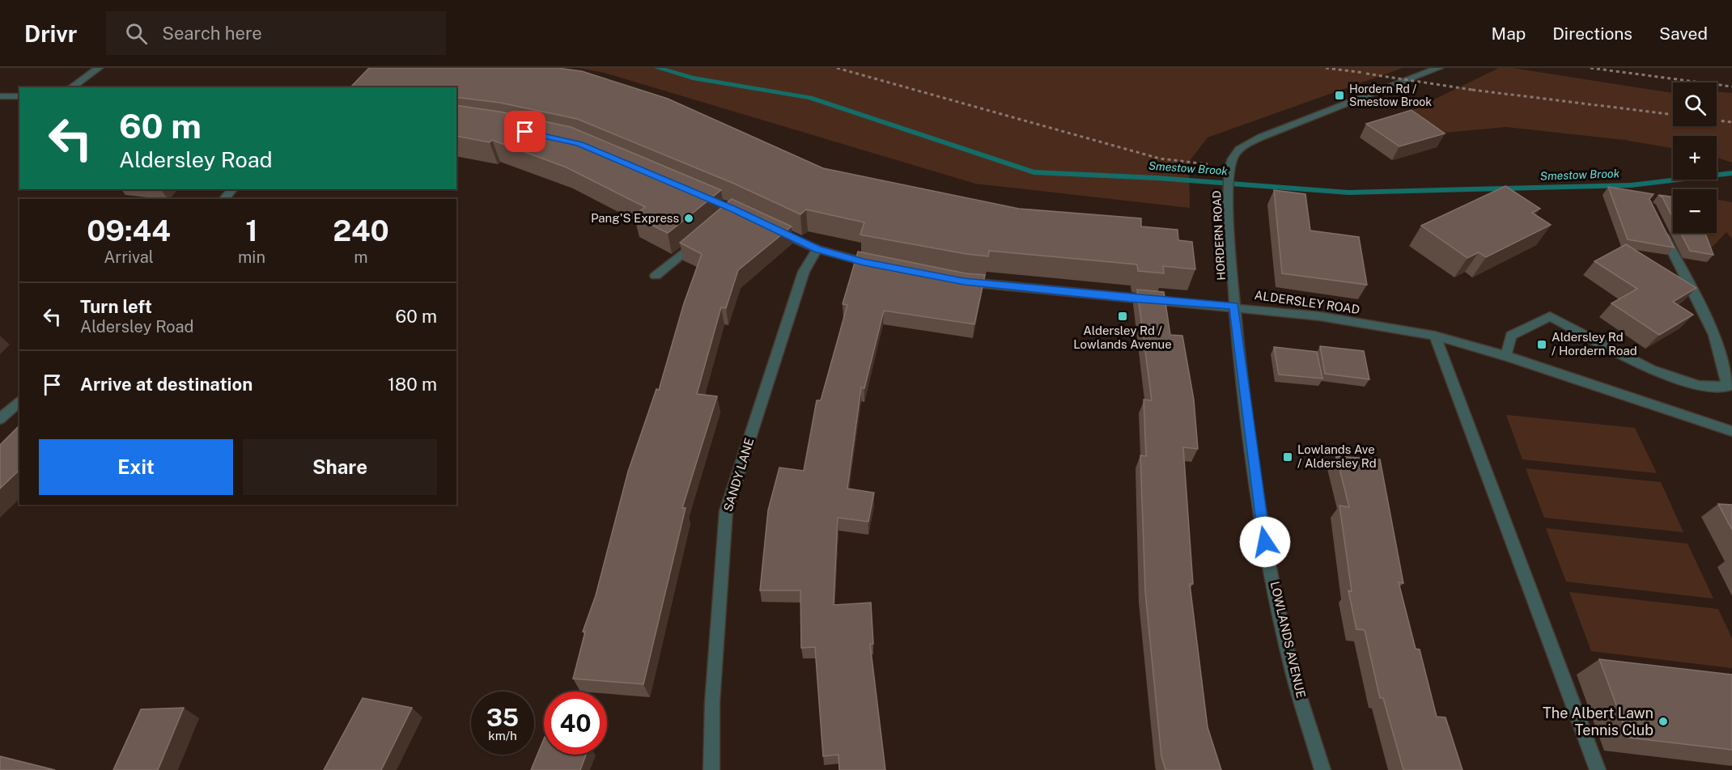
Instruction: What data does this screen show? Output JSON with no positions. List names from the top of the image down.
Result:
{
  "streets": {
    "street": [
      "HORDERN ROAD",
      "ALDERSLEY ROAD",
      "SANDY LANE",
      "LOWLANDS AVENUE"
    ]
  },
  "crossings": [
    ["HORDERN ROAD", "ALDERSLEY ROAD"],
    ["HORDERN ROAD", "LOWLANDS AVENUE"],
    ["ALDERSLEY ROAD", "LOWLANDS AVENUE"]
  ],
  "water": ["Smestow Brook"],
  "places": {
    "transit": [
      "Hordern Rd / Smestow Brook",
      "Aldersley Rd / Lowlands Avenue",
      "Aldersley Rd / Hordern Road",
      "Lowlands Ave / Aldersley Rd"
    ],
    "other": ["Pang'S Express", "The Albert Lawn Tennis Club"]
  },
  "page": {
    "header": "Drivr",
    "search": "Search here",
    "nav": ["Map", "Directions", "Saved"],
    "map_buttons": ["+", "−"],
    "turn": ["60 m", "Aldersley Road"],
    "eta": [
      "09:44",
      "Arrival",
      "1",
      "min",
      "240",
      "m"
    ],
    "list": [
      {
        "name": "Turn left",
        "note": "Aldersley Road",
        "value": "60 m"
      },
      {
        "name": "Arrive at destination",
        "value": "180 m"
      }
    ],
    "buttons": ["Exit", "Share"],
    "speed": "35 km/h",
    "limit": "40"
  }
}
